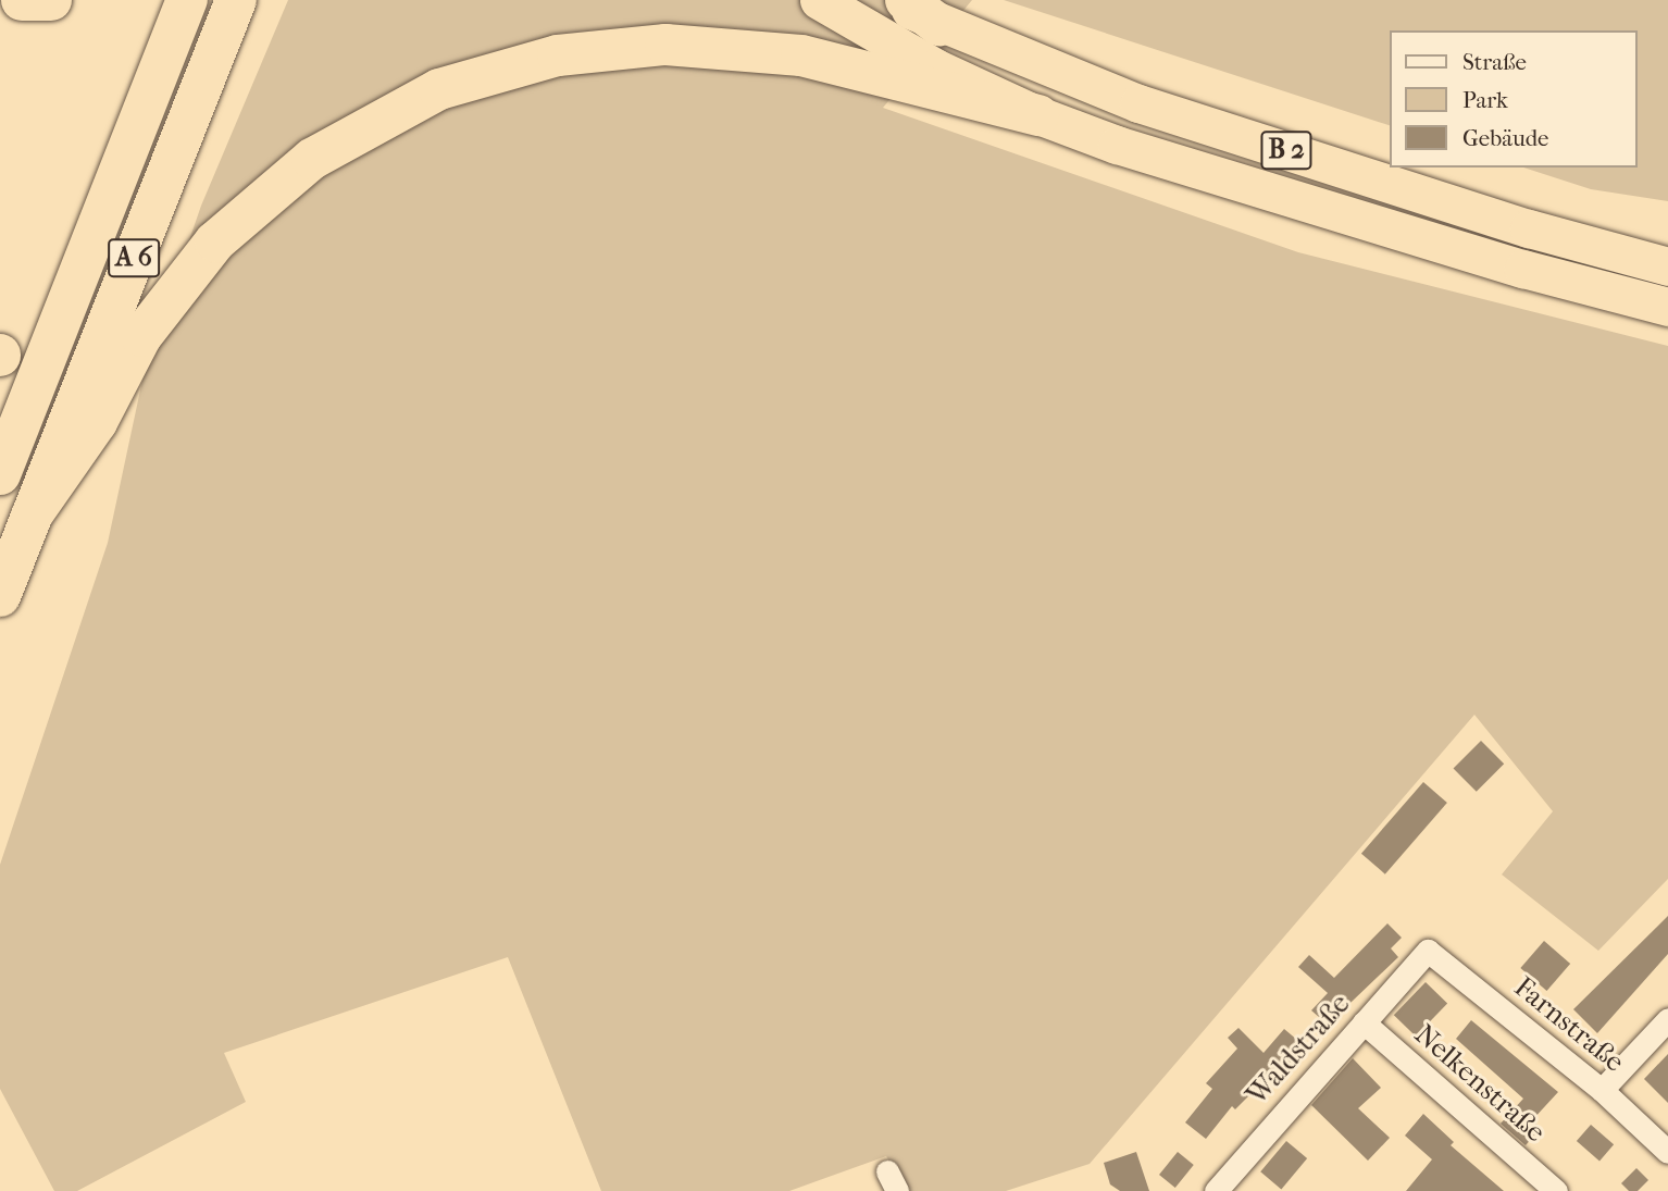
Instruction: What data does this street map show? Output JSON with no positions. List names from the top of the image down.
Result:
{
  "streets": {
    "highway": ["B 2", "A 6"],
    "street": ["Farnstraße", "Waldstraße", "Nelkenstraße"]
  },
  "crossings": [
    ["Farnstraße", "Waldstraße"],
    ["Waldstraße", "Nelkenstraße"]
  ],
  "legend": ["Straße", "Park", "Gebäude"]
}
